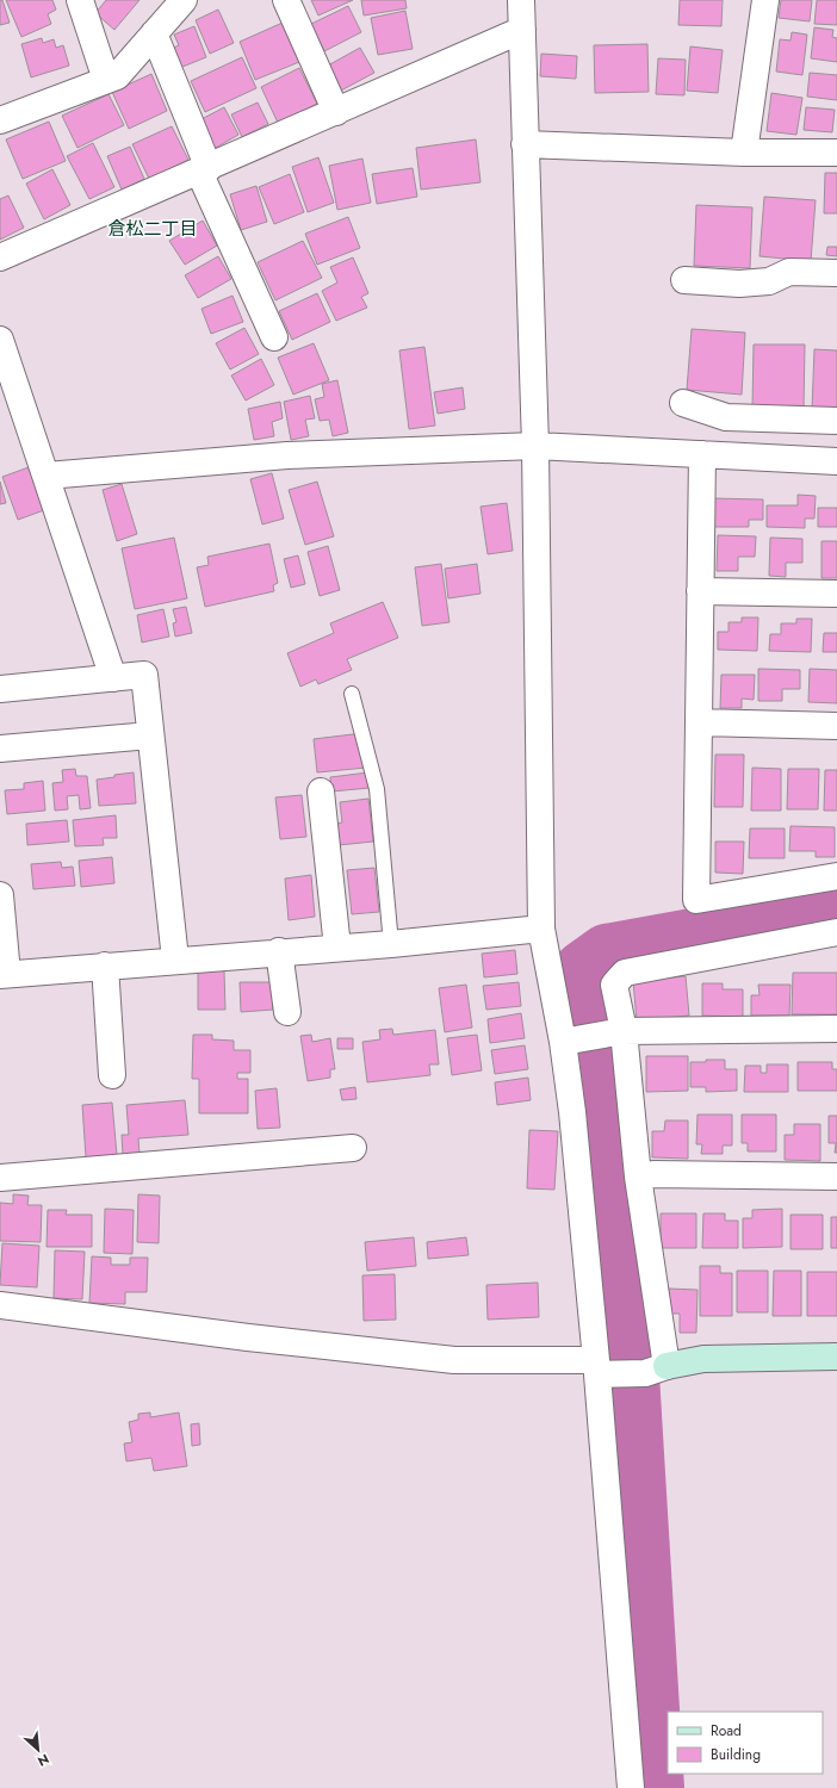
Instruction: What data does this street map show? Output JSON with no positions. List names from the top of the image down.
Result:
{
  "districts": ["倉松二丁目"],
  "legend": ["Road", "Building"],
  "north": "bottom right"
}
